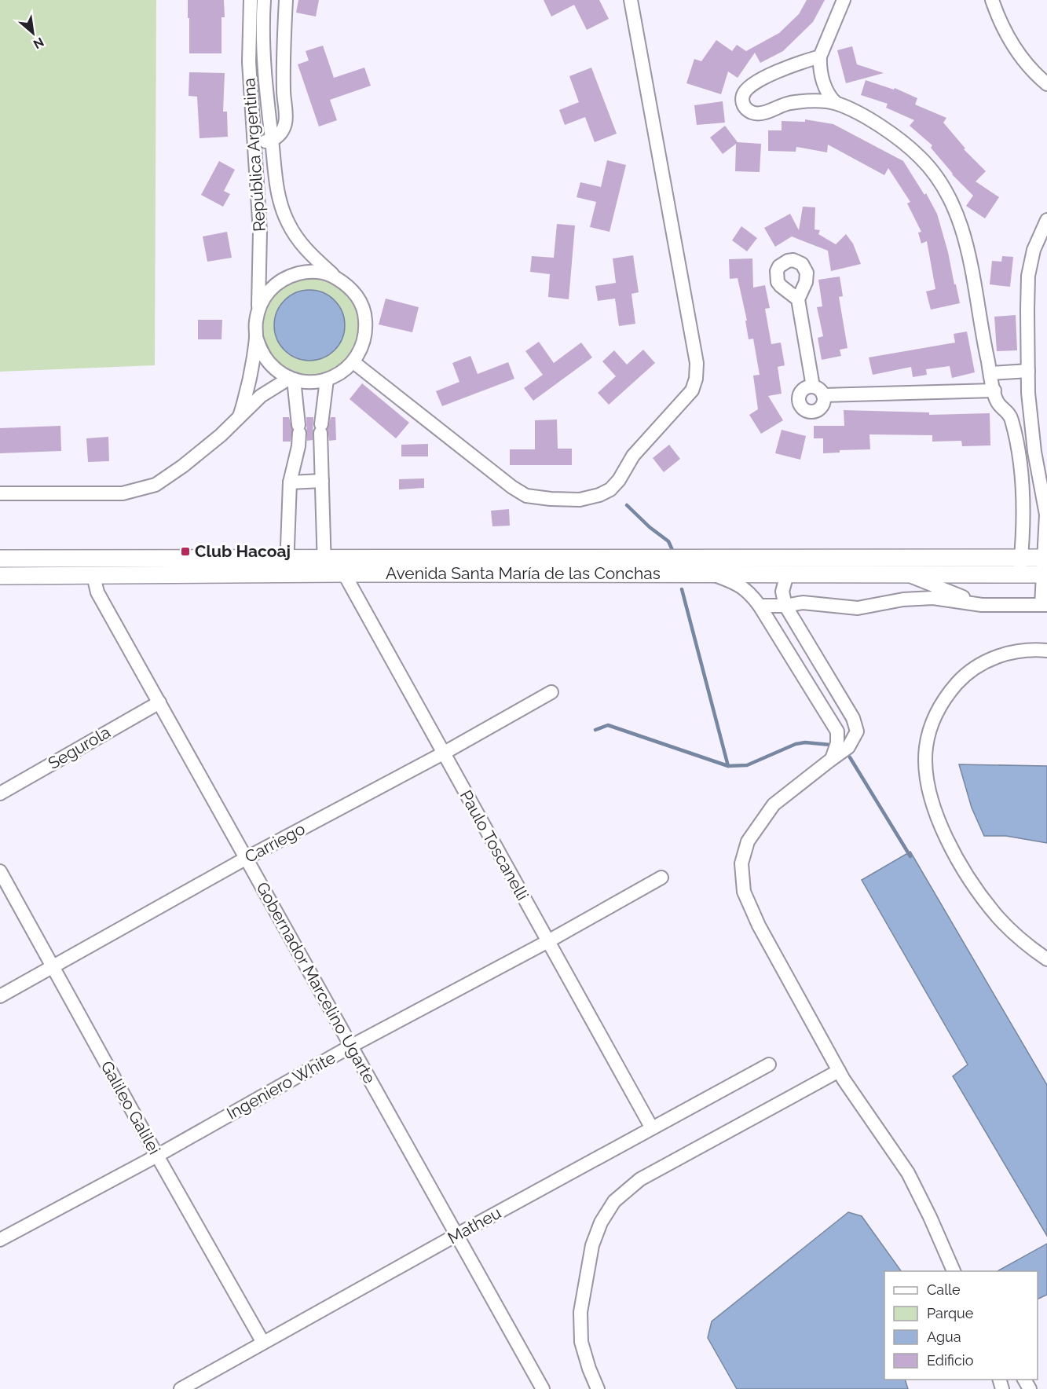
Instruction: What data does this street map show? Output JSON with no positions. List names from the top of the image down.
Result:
{
  "streets": {
    "main road": ["Avenida Santa María de las Conchas"],
    "street": [
      "República Argentina",
      "Segurola",
      "Carriego",
      "Paulo Toscanelli",
      "Gobernador Marcelino Ugarte",
      "Ingeniero White",
      "Galileo Galilei",
      "Matheu"
    ]
  },
  "crossings": [
    ["Avenida Santa María de las Conchas", "Paulo Toscanelli"],
    ["Avenida Santa María de las Conchas", "Gobernador Marcelino Ugarte"],
    ["Segurola", "Gobernador Marcelino Ugarte"],
    ["Carriego", "Paulo Toscanelli"],
    ["Carriego", "Gobernador Marcelino Ugarte"],
    ["Carriego", "Galileo Galilei"],
    ["Paulo Toscanelli", "Ingeniero White"],
    ["Paulo Toscanelli", "Matheu"],
    ["Gobernador Marcelino Ugarte", "Ingeniero White"],
    ["Gobernador Marcelino Ugarte", "Matheu"],
    ["Ingeniero White", "Galileo Galilei"],
    ["Galileo Galilei", "Matheu"]
  ],
  "places": {
    "transit": ["Club Hacoaj"]
  },
  "legend": [
    "Calle",
    "Parque",
    "Agua",
    "Edificio"
  ],
  "north": "bottom right"
}
